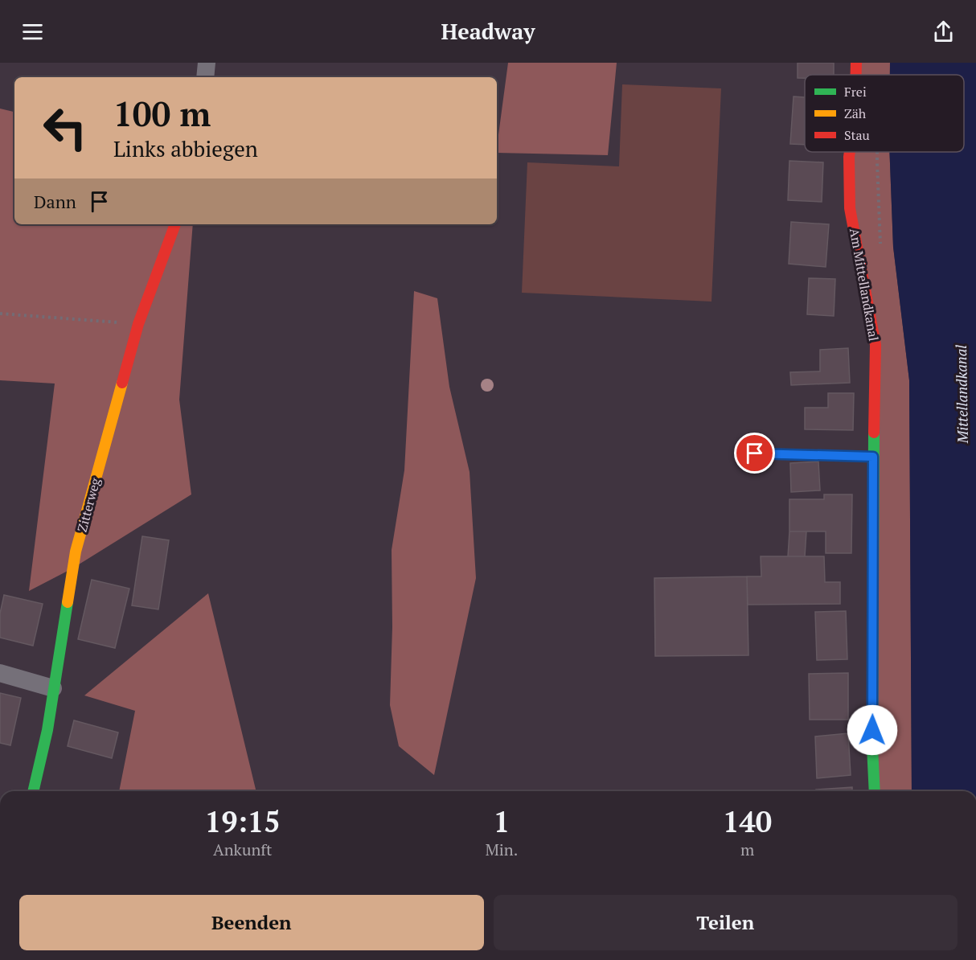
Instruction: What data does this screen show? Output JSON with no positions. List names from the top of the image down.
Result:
{
  "streets": {
    "street": ["Am Mittellandkanal", "Zitterweg"]
  },
  "water": ["Mittellandkanal"],
  "legend": ["Frei", "Zäh", "Stau"],
  "page": {
    "header": "Headway",
    "turn": ["100 m", "Links abbiegen"],
    "then": "Dann",
    "eta": [
      "19:15",
      "Ankunft",
      "1",
      "Min.",
      "140",
      "m"
    ],
    "buttons": ["Beenden", "Teilen"]
  }
}
